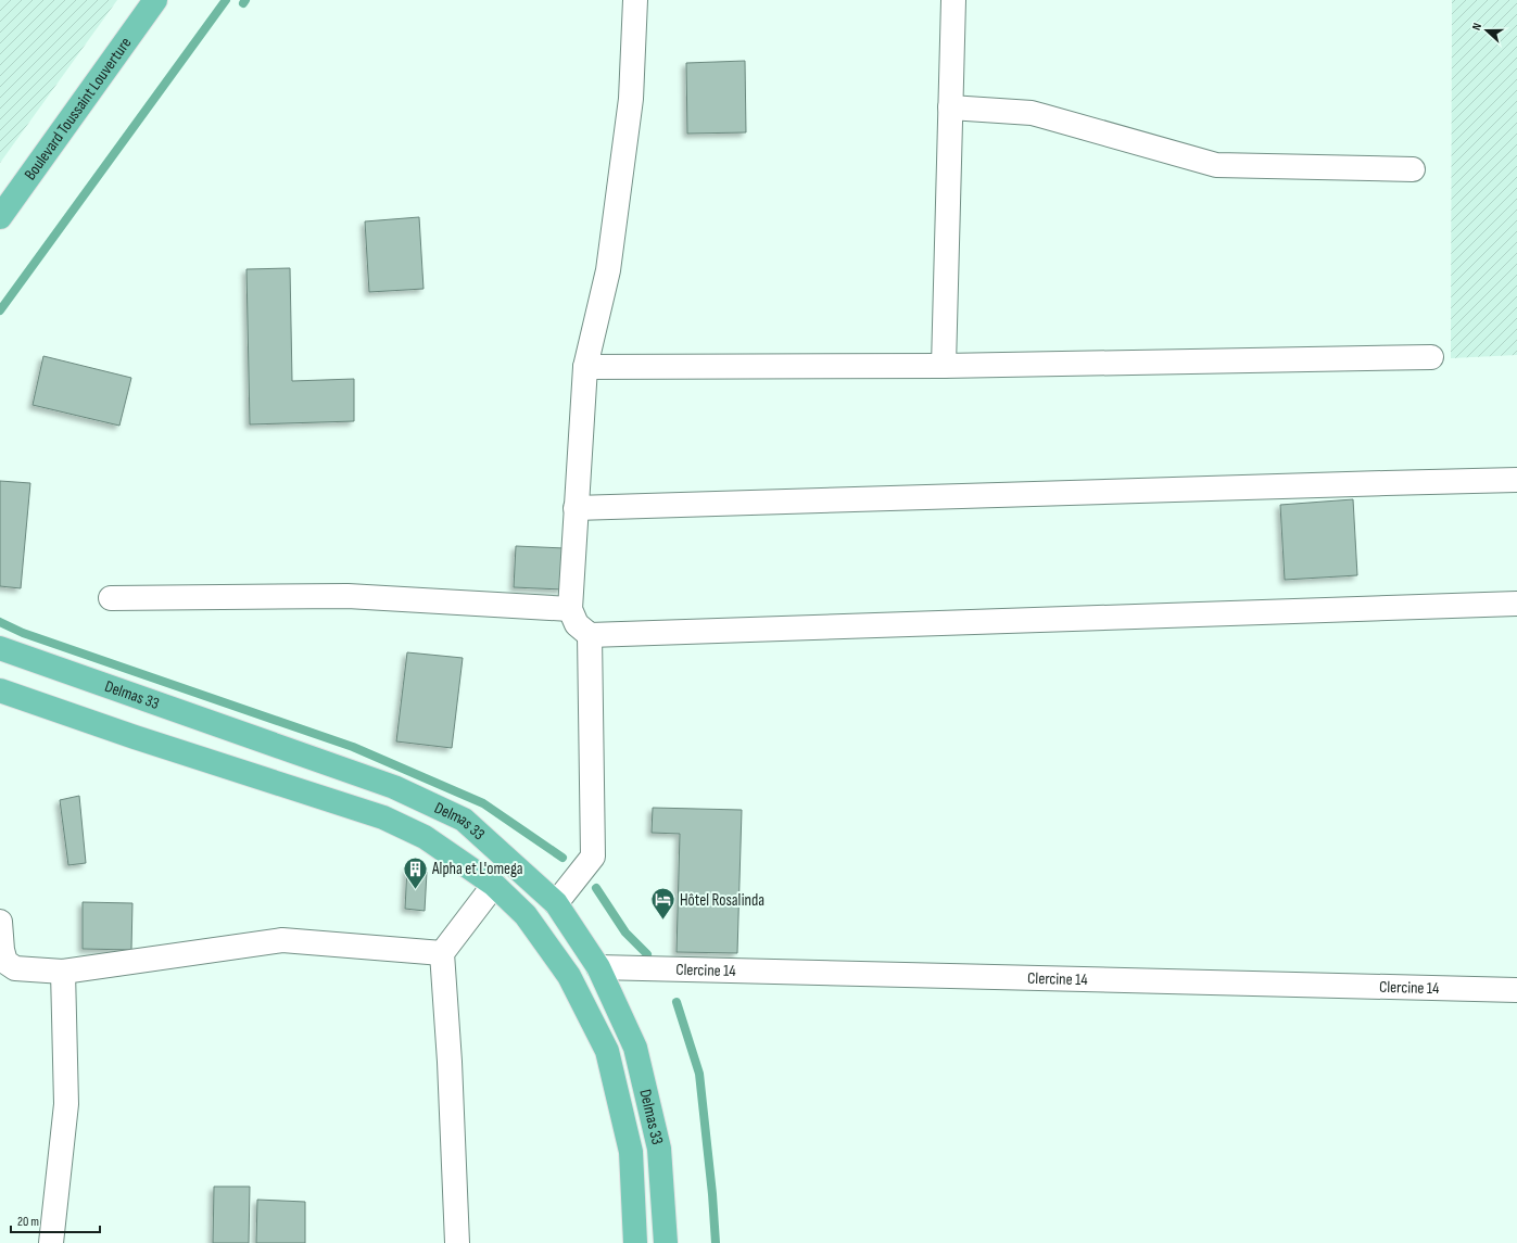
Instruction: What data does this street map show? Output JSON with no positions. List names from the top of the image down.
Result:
{
  "streets": {
    "main road": ["Boulevard Toussaint Louverture", "Delmas 33"],
    "street": ["Clercine 14"]
  },
  "crossings": [
    ["Delmas 33", "Clercine 14"]
  ],
  "places": {
    "building": ["Alpha et L'omega"],
    "hotel": ["Hôtel Rosalinda"]
  },
  "scale_bar": "20 m",
  "north": "left"
}
